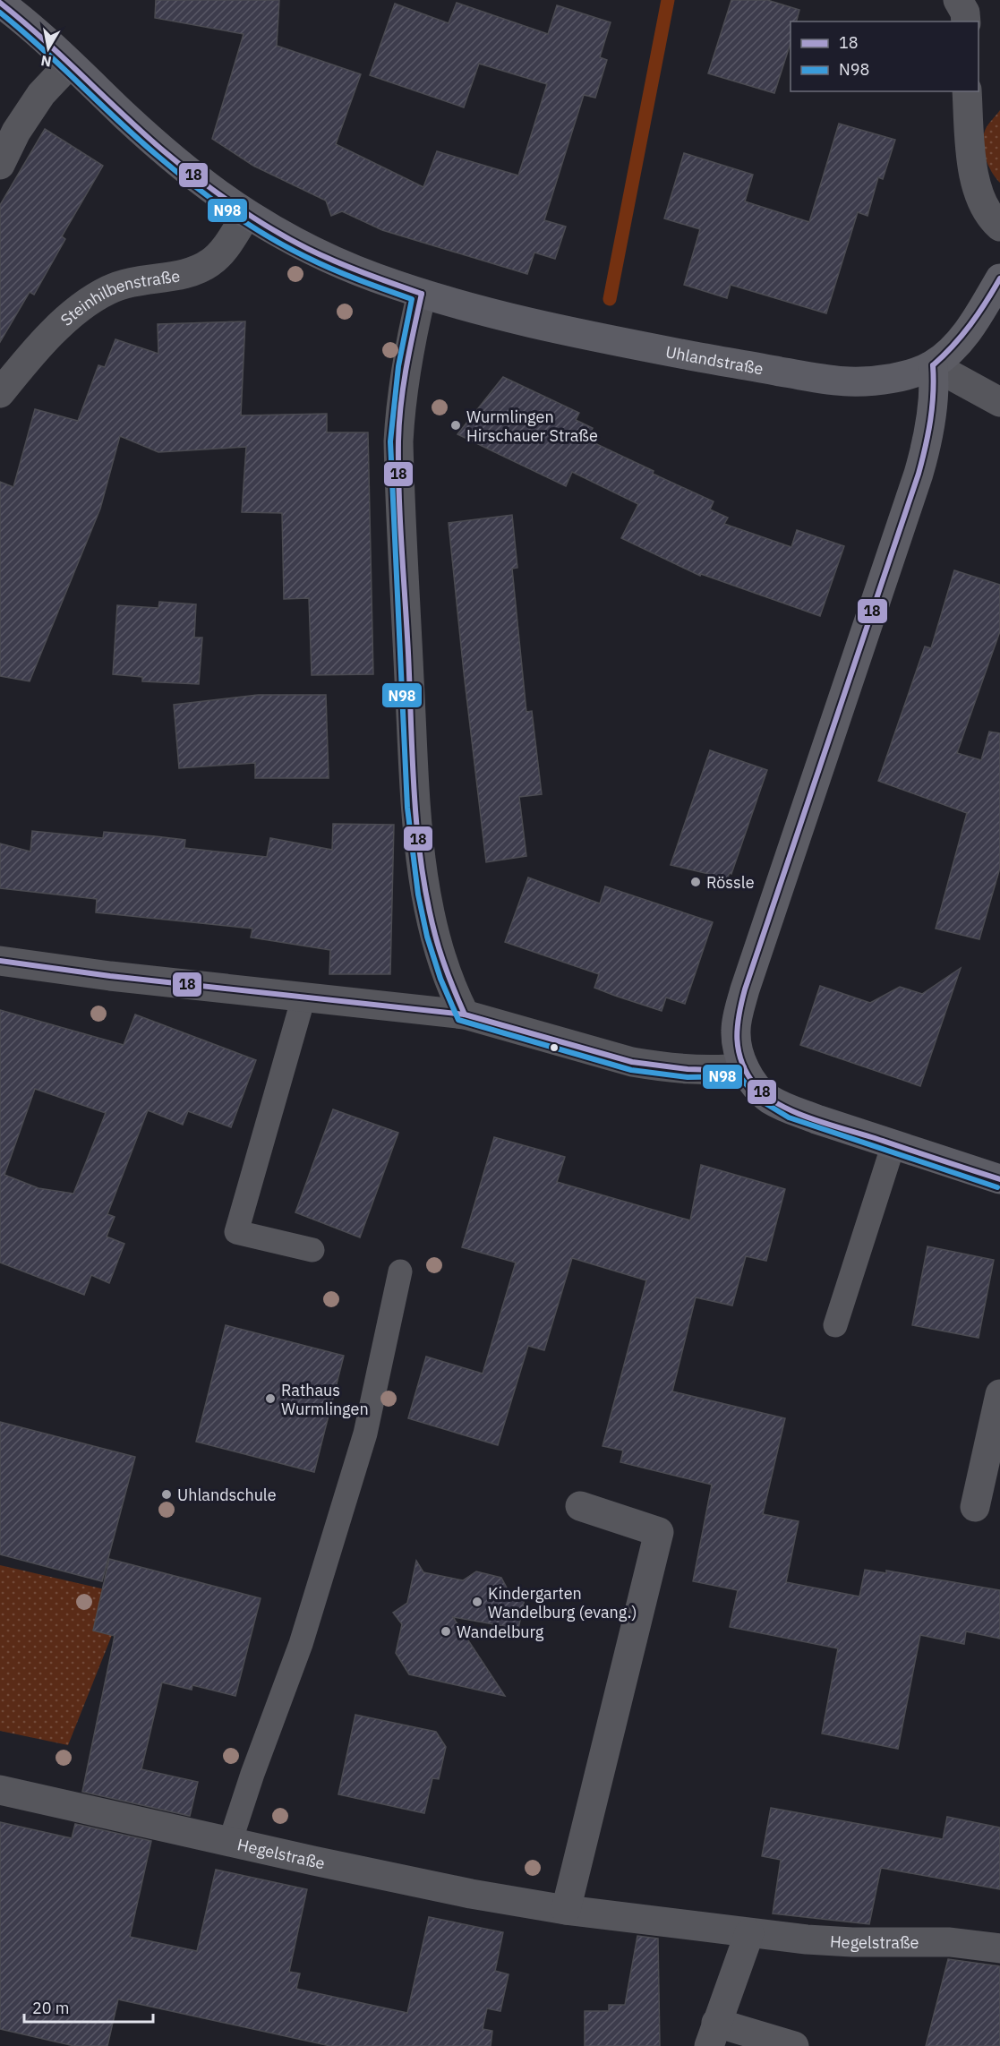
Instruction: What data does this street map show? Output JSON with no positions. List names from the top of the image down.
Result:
{
  "streets": {
    "main road": ["Uhlandstraße"],
    "street": ["Steinhilbenstraße", "Hegelstraße"]
  },
  "crossings": [
    ["Steinhilbenstraße", "Uhlandstraße"]
  ],
  "places": [
    "Wurmlingen Hirschauer Straße",
    "Rössle",
    "Rathaus Wurmlingen",
    "Uhlandschule",
    "Kindergarten Wandelburg (evang.)",
    "Wandelburg"
  ],
  "lines": ["transit line 18", "transit line N98"],
  "legend": ["18", "N98"],
  "scale_bar": "20 m",
  "north": "bottom"
}
